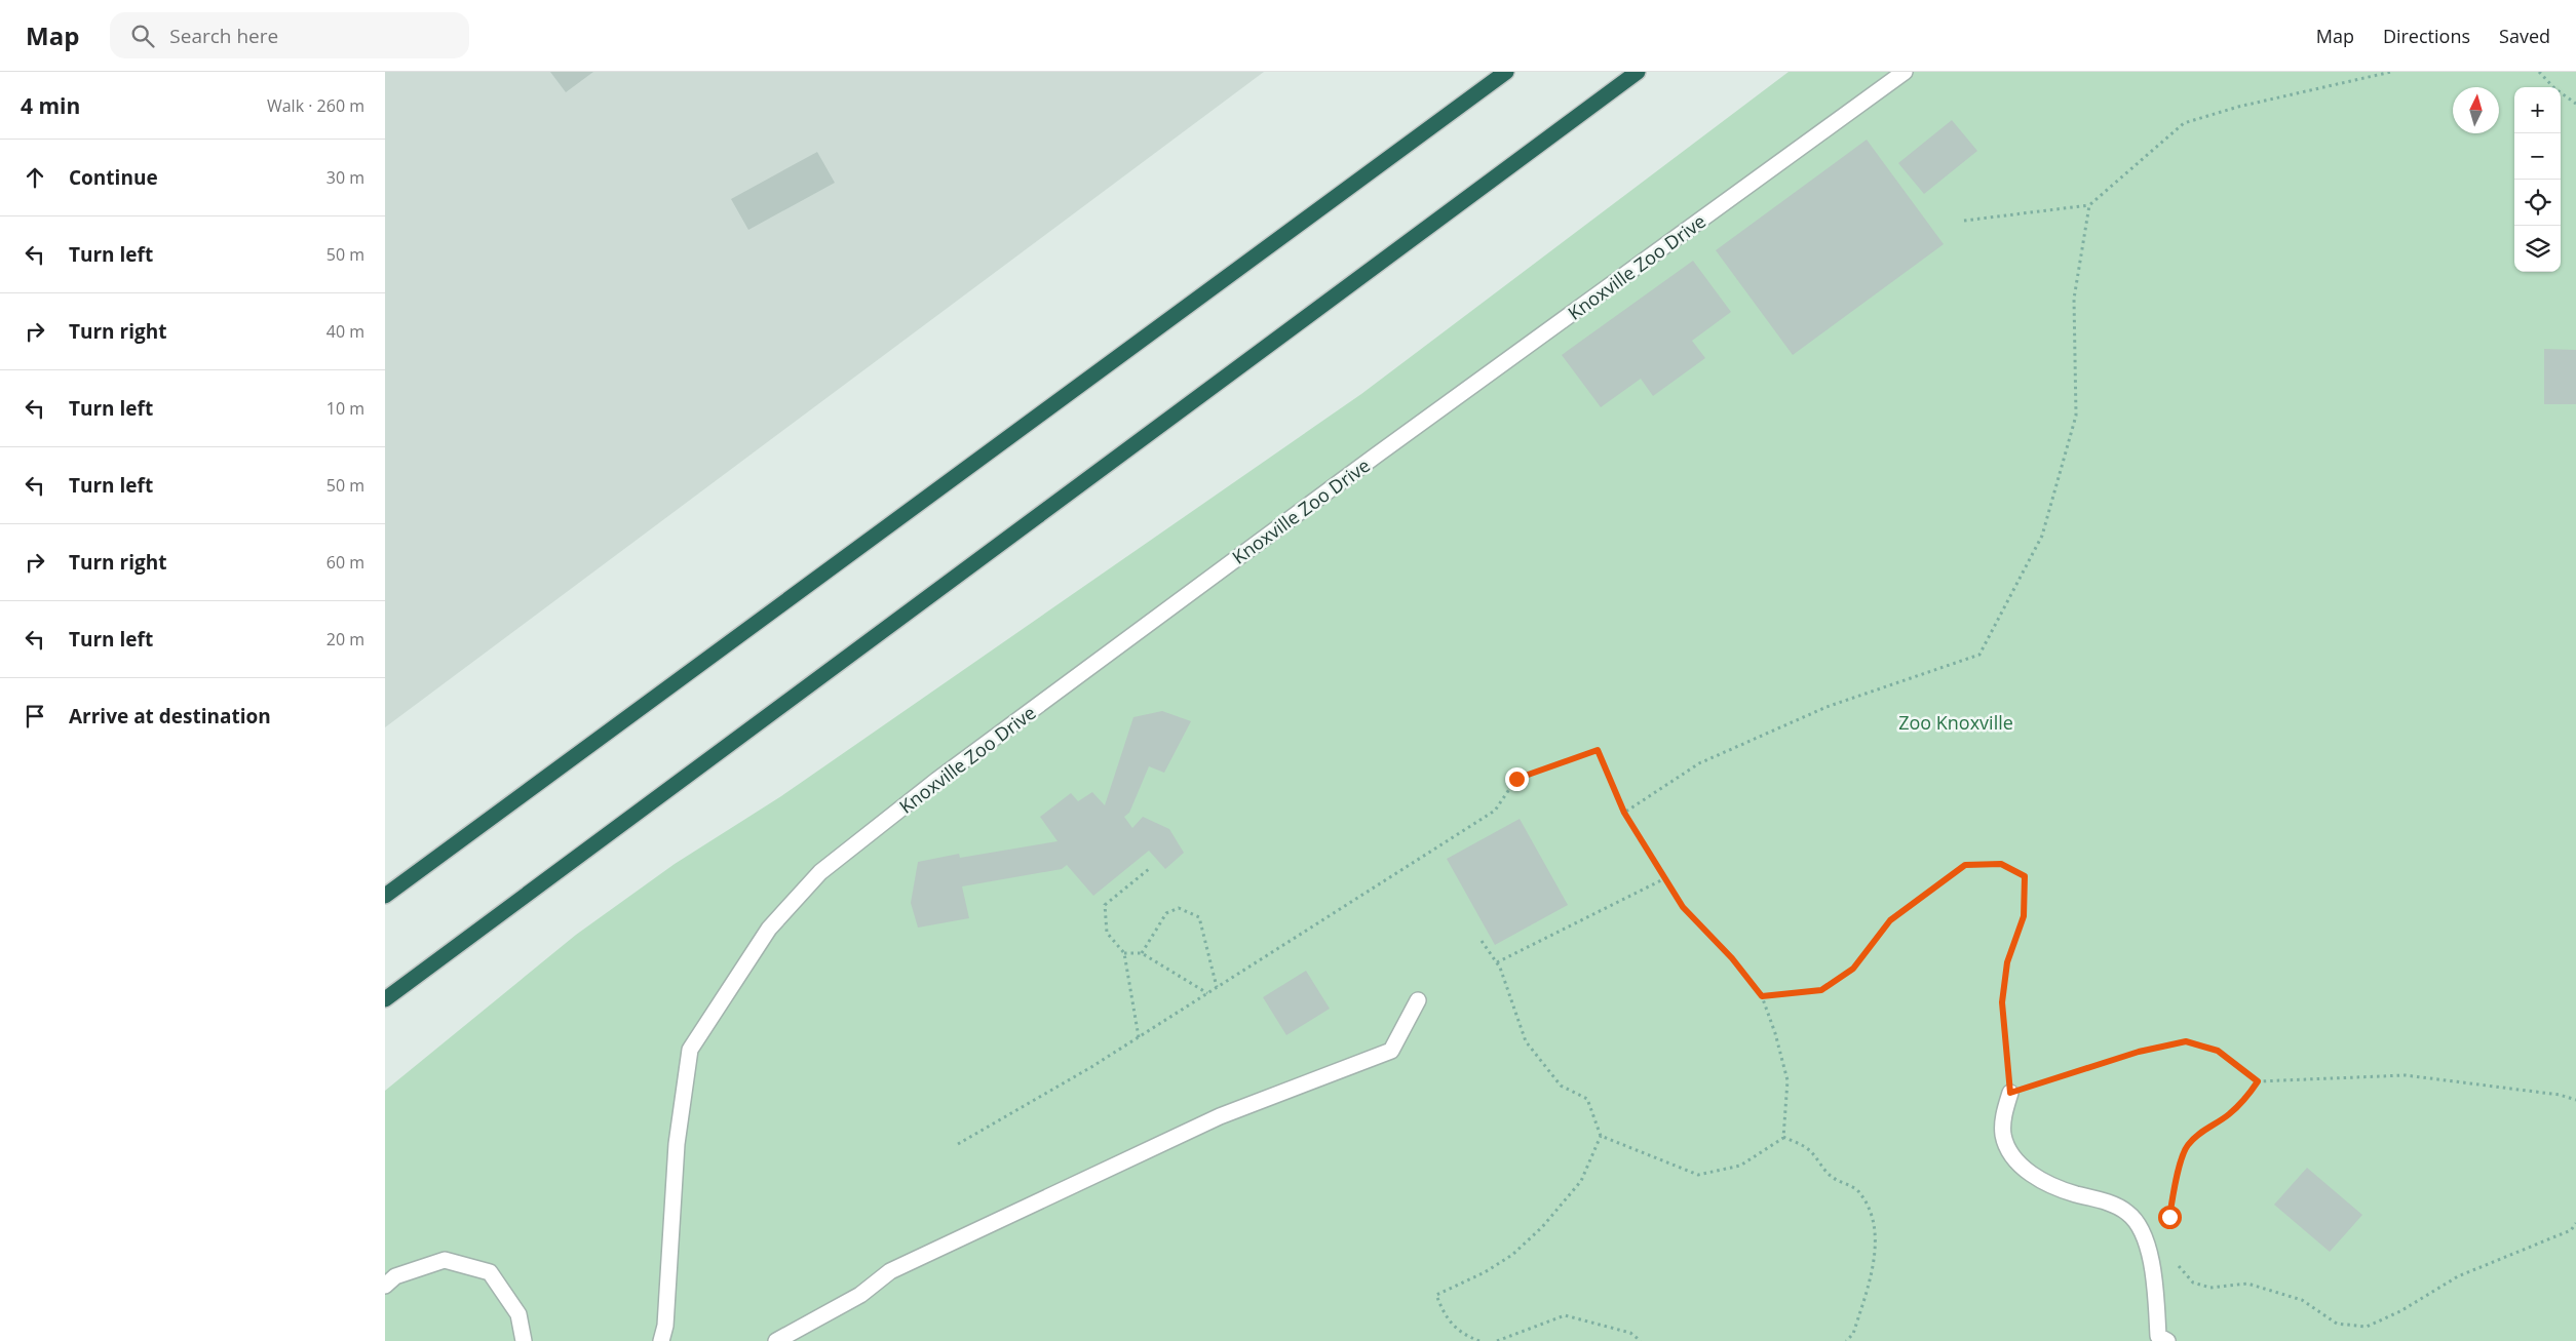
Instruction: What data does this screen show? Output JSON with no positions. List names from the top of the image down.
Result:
{
  "streets": {
    "street": ["Knoxville Zoo Drive"]
  },
  "parks": ["Zoo Knoxville"],
  "north": "top",
  "page": {
    "header": "Map",
    "search": "Search here",
    "nav": ["Map", "Directions", "Saved"],
    "heading": ["4 min", "Walk · 260 m"],
    "map_buttons": ["+", "−"],
    "list": [
      ["Continue", "30 m"],
      ["Turn left", "50 m"],
      ["Turn right", "40 m"],
      ["Turn left", "10 m"],
      ["Turn left", "50 m"],
      ["Turn right", "60 m"],
      ["Turn left", "20 m"],
      "Arrive at destination"
    ]
  }
}
